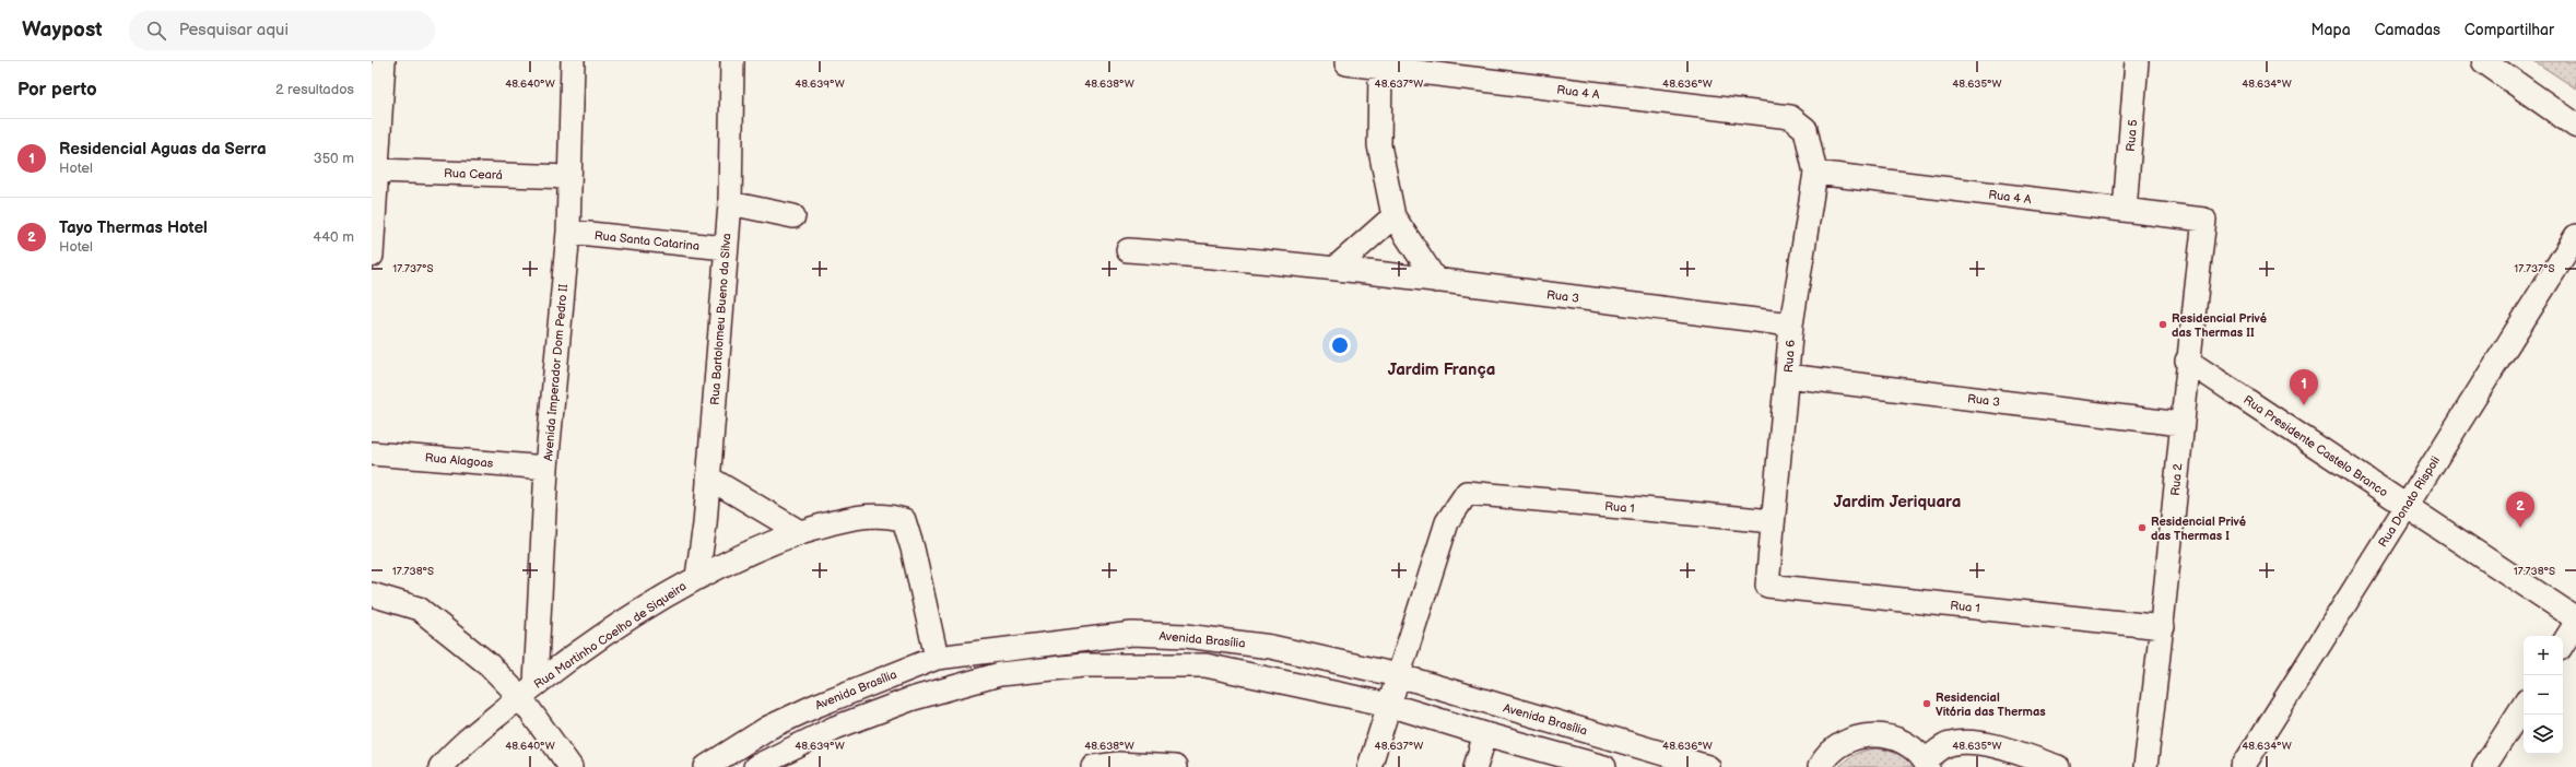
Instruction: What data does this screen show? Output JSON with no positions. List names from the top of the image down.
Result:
{
  "streets": {
    "street": [
      "Rua 4 A",
      "Rua 5",
      "Rua Ceará",
      "Rua Santa Catarina",
      "Rua 3",
      "Rua Bartolomeu Bueno da Silva",
      "Rua 6",
      "Avenida Imperador Dom Pedro II",
      "Rua Presidente Castelo Branco",
      "Rua Alagoas",
      "Rua 2",
      "Rua Donato Rispoli",
      "Rua 1",
      "Rua Martinho Coelho de Siqueira",
      "Avenida Brasília"
    ]
  },
  "crossings": [
    ["Rua 4 A", "Rua 5"],
    ["Rua 4 A", "Rua 6"],
    ["Rua 4 A", "Rua 2"],
    ["Rua Ceará", "Avenida Imperador Dom Pedro II"],
    ["Rua Santa Catarina", "Rua Bartolomeu Bueno da Silva"],
    ["Rua Santa Catarina", "Avenida Imperador Dom Pedro II"],
    ["Rua 3", "Rua 6"],
    ["Rua 3", "Rua 2"],
    ["Rua Bartolomeu Bueno da Silva", "Rua Martinho Coelho de Siqueira"],
    ["Rua 6", "Rua 1"],
    ["Avenida Imperador Dom Pedro II", "Rua Alagoas"],
    ["Avenida Imperador Dom Pedro II", "Rua Martinho Coelho de Siqueira"],
    ["Rua Presidente Castelo Branco", "Rua 2"],
    ["Rua Presidente Castelo Branco", "Rua Donato Rispoli"],
    ["Rua 2", "Rua 1"],
    ["Rua 1", "Avenida Brasília"],
    ["Rua Martinho Coelho de Siqueira", "Avenida Brasília"]
  ],
  "districts": ["Jardim França", "Jardim Jeriquara"],
  "places": ["Residencial Privé das Thermas II", "Residencial Privé das Thermas I", "Residencial Vitória das Thermas"],
  "page": {
    "header": "Waypost",
    "search": "Pesquisar aqui",
    "nav": ["Mapa", "Camadas", "Compartilhar"],
    "heading": ["Por perto", "2 resultados"],
    "list": [
      {
        "mark": "1",
        "name": "Residencial Aguas da Serra",
        "note": "Hotel",
        "value": "350 m"
      },
      {
        "mark": "2",
        "name": "Tayo Thermas Hotel",
        "note": "Hotel",
        "value": "440 m"
      }
    ],
    "pins": ["1", "2"],
    "map_buttons": ["+", "−"]
  },
  "coordinates": [
    "48.640°W",
    "48.639°W",
    "48.638°W",
    "48.637°W",
    "48.636°W",
    "48.635°W",
    "48.634°W",
    "17.737°S",
    "17.738°S"
  ]
}
